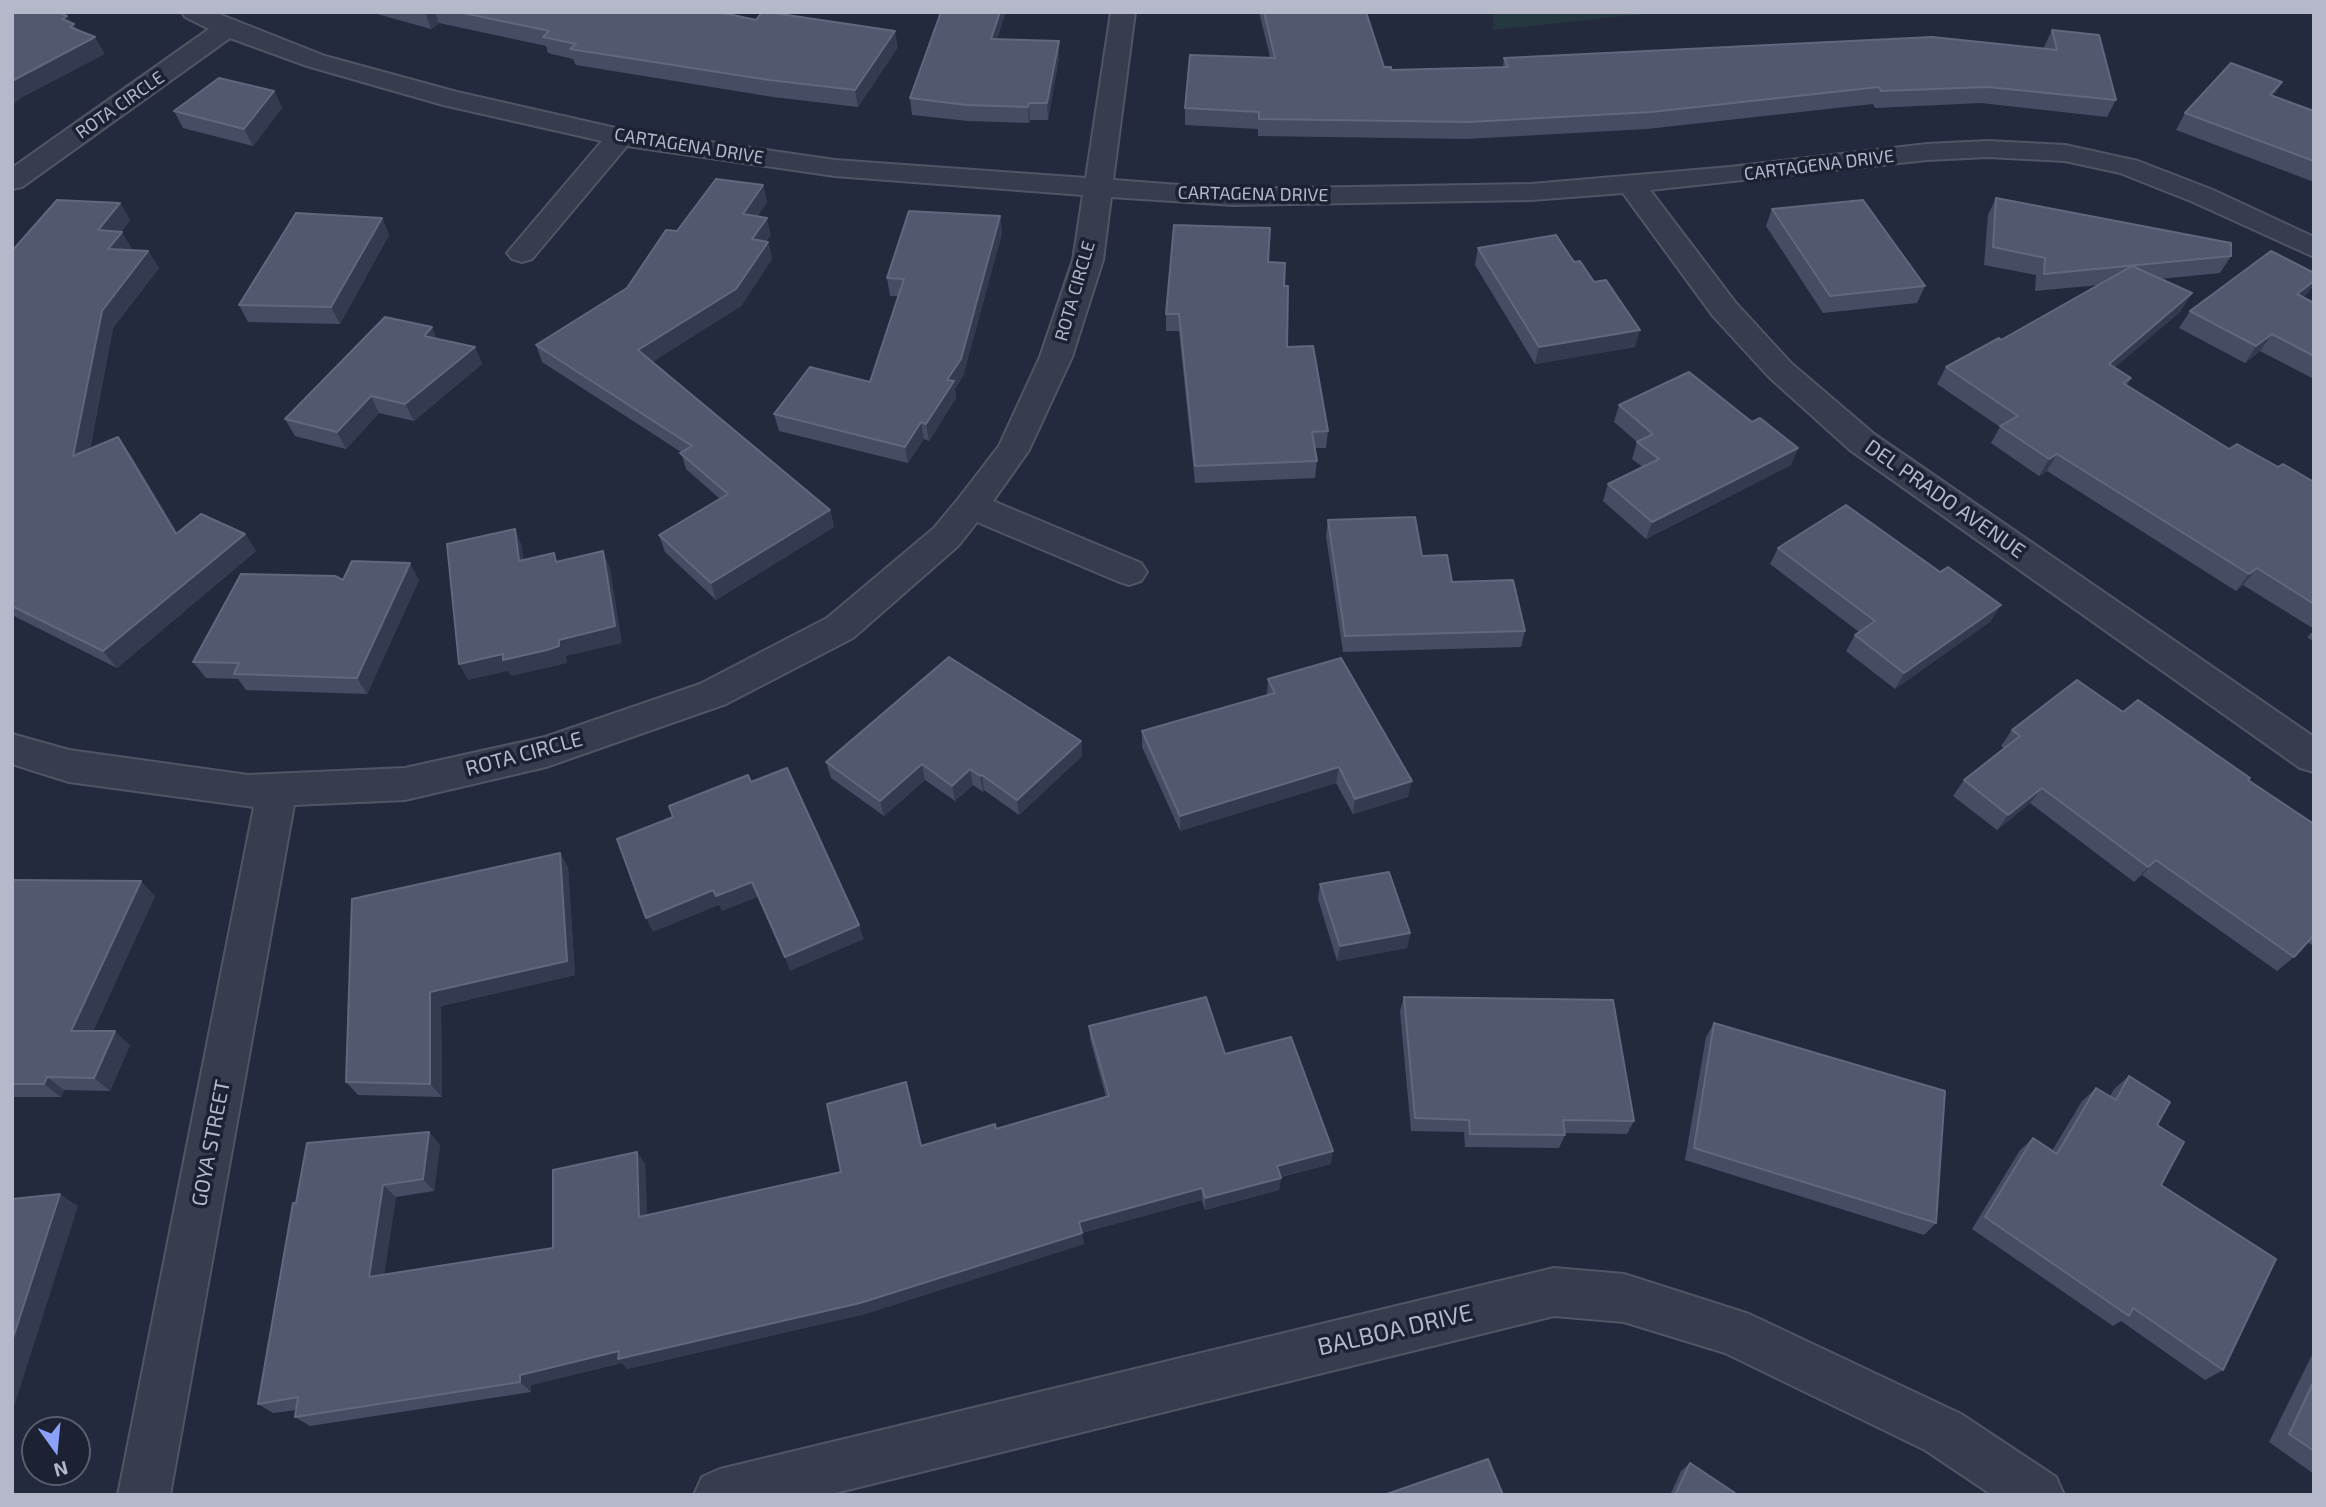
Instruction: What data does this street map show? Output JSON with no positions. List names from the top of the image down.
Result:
{
  "streets": {
    "street": [
      "ROTA CIRCLE",
      "CARTAGENA DRIVE",
      "DEL PRADO AVENUE",
      "GOYA STREET",
      "BALBOA DRIVE"
    ]
  },
  "crossings": [
    ["ROTA CIRCLE", "CARTAGENA DRIVE"],
    ["ROTA CIRCLE", "GOYA STREET"],
    ["CARTAGENA DRIVE", "DEL PRADO AVENUE"]
  ],
  "north": "bottom"
}
